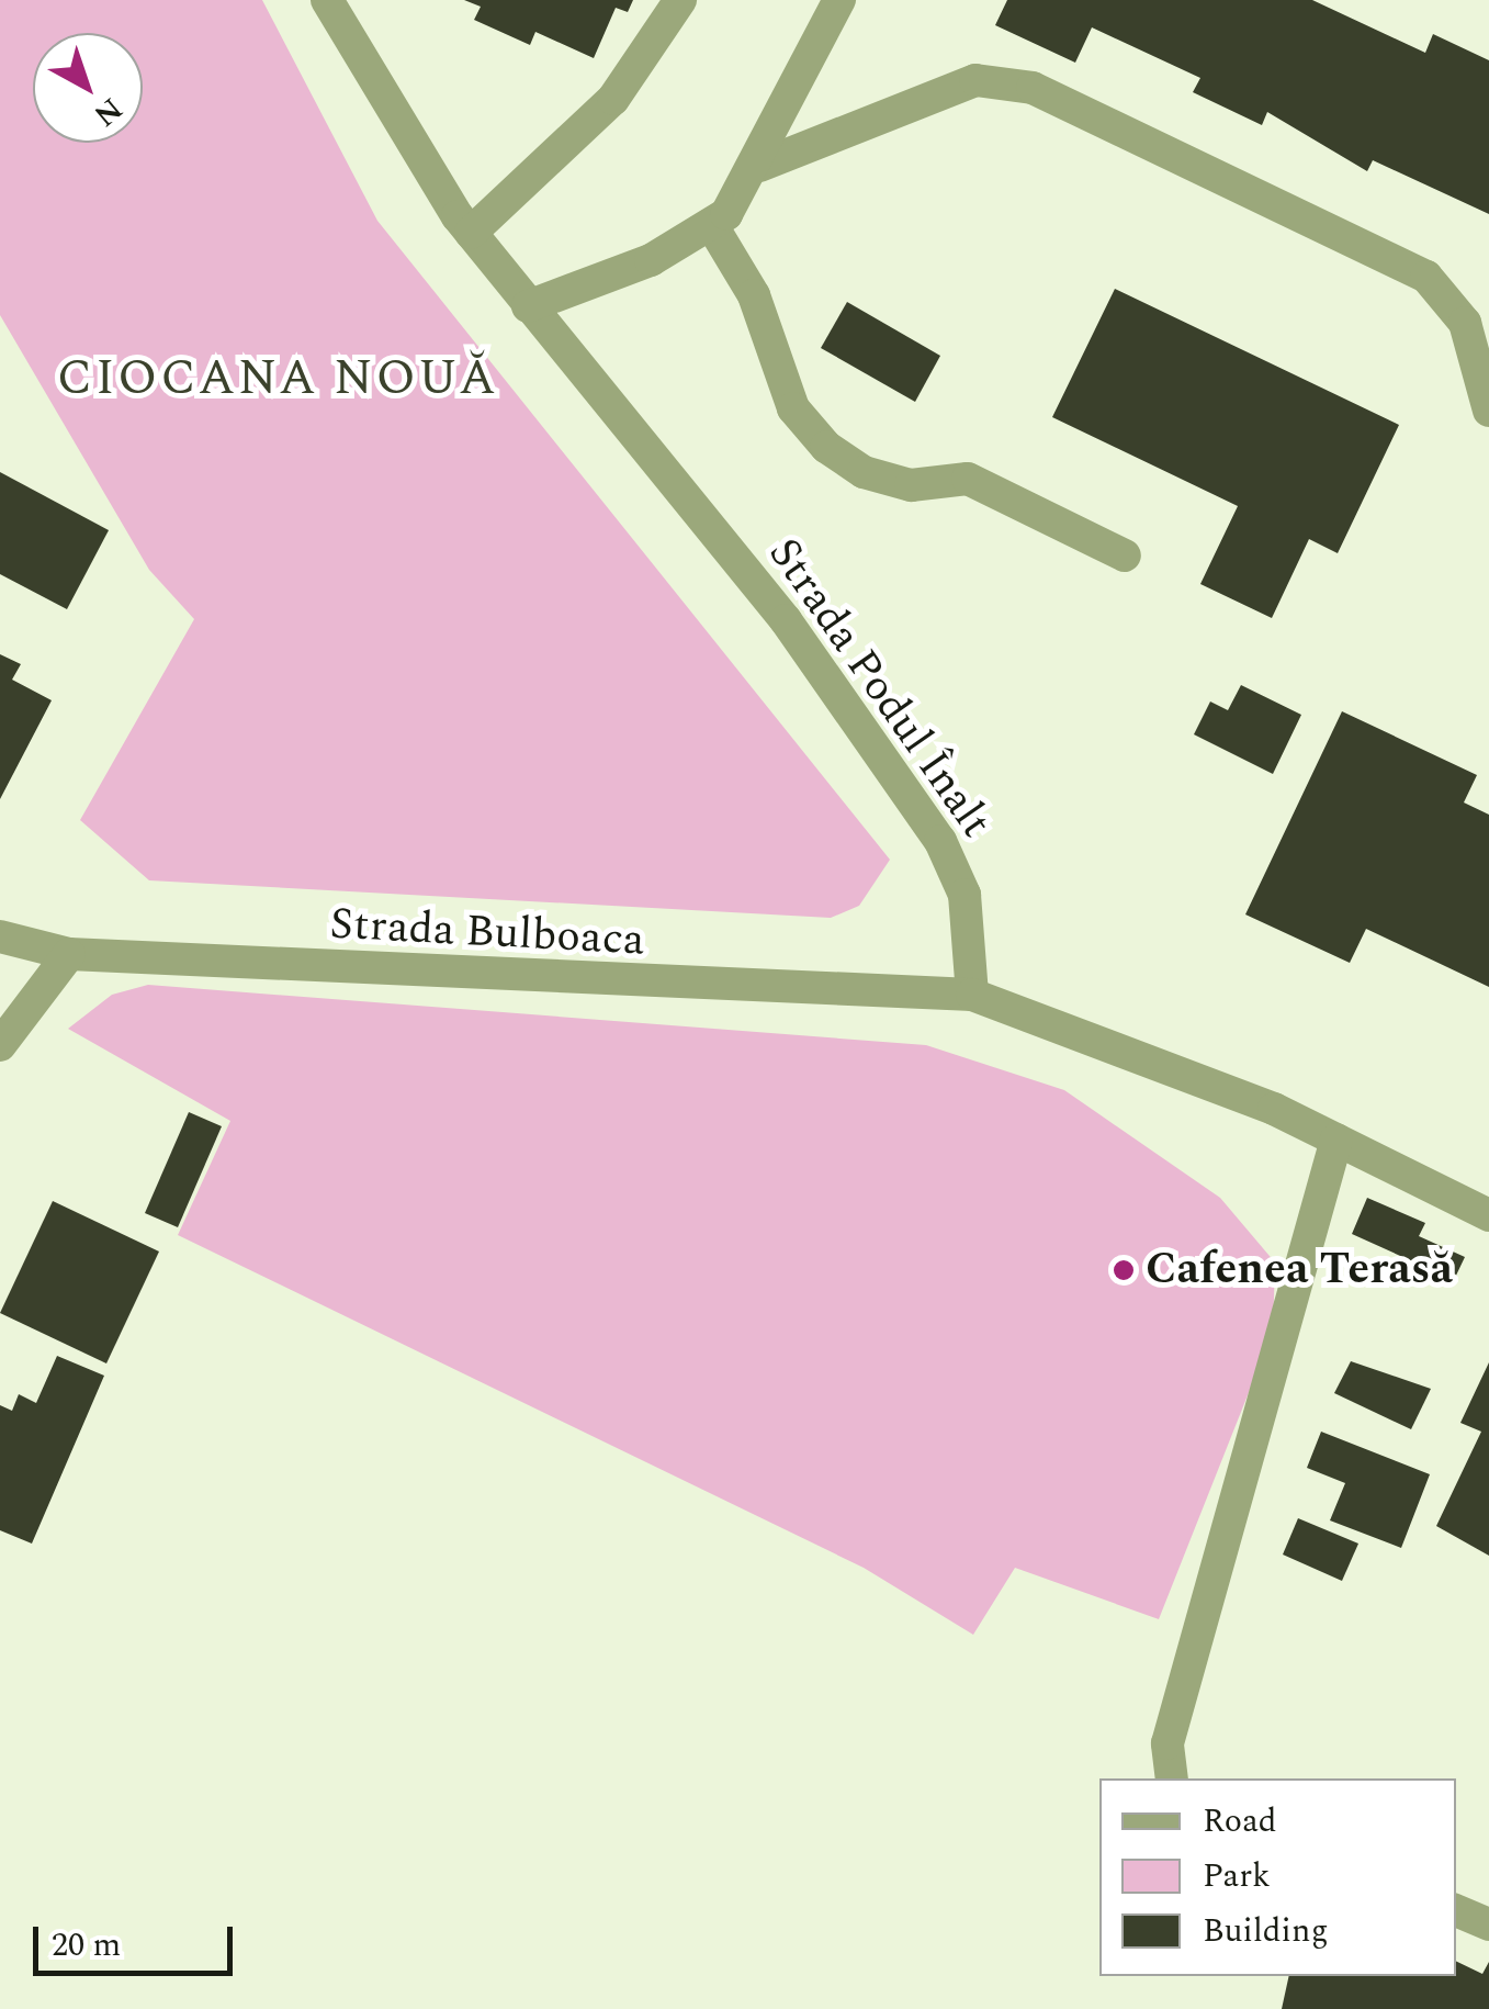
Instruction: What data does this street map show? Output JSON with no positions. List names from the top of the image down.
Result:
{
  "streets": {
    "street": ["Strada Podul Înalt", "Strada Bulboaca"]
  },
  "crossings": [
    ["Strada Podul Înalt", "Strada Bulboaca"]
  ],
  "districts": ["CIOCANA NOUĂ"],
  "places": ["Cafenea Terasă"],
  "legend": ["Road", "Park", "Building"],
  "scale_bar": "20 m",
  "north": "bottom right"
}
